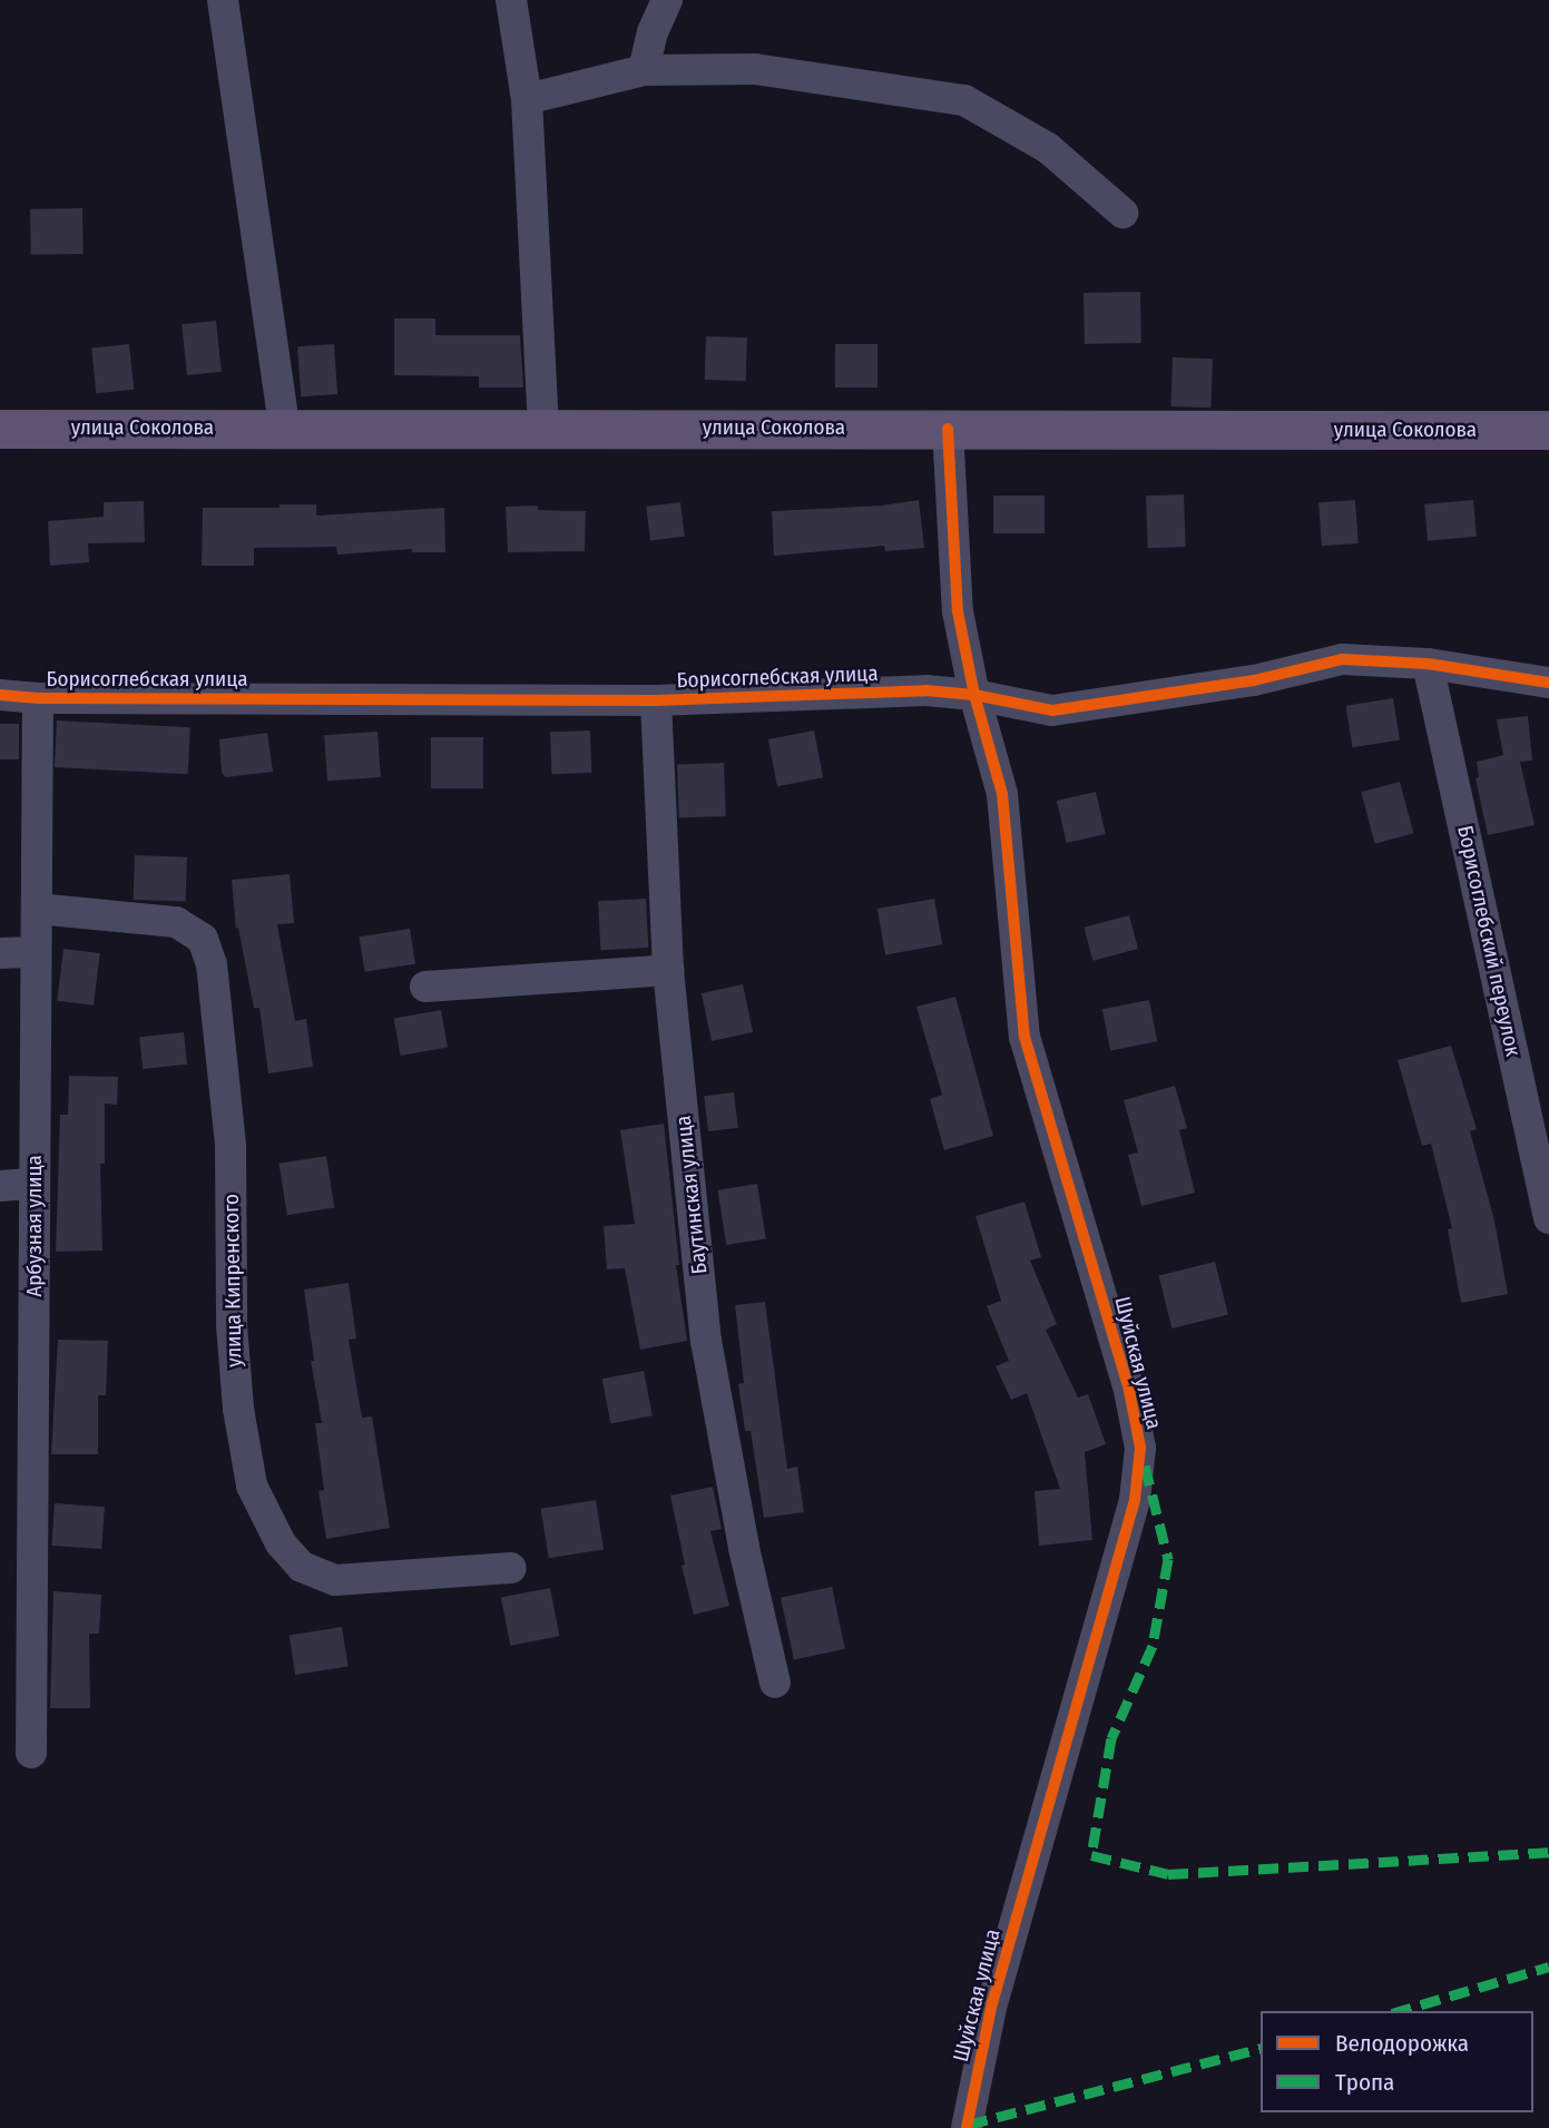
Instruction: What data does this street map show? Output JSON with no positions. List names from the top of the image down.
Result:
{
  "streets": {
    "main road": ["улица Соколова"],
    "street": [
      "Борисоглебская улица",
      "Борисоглебский переулок",
      "Баутинская улица",
      "Арбузная улица",
      "улица Кипренского",
      "Шуйская улица"
    ]
  },
  "crossings": [
    ["улица Соколова", "Шуйская улица"],
    ["Борисоглебская улица", "Борисоглебский переулок"],
    ["Борисоглебская улица", "Баутинская улица"],
    ["Борисоглебская улица", "Арбузная улица"],
    ["Борисоглебская улица", "Шуйская улица"],
    ["Арбузная улица", "улица Кипренского"]
  ],
  "legend": ["Велодорожка", "Тропа"]
}
